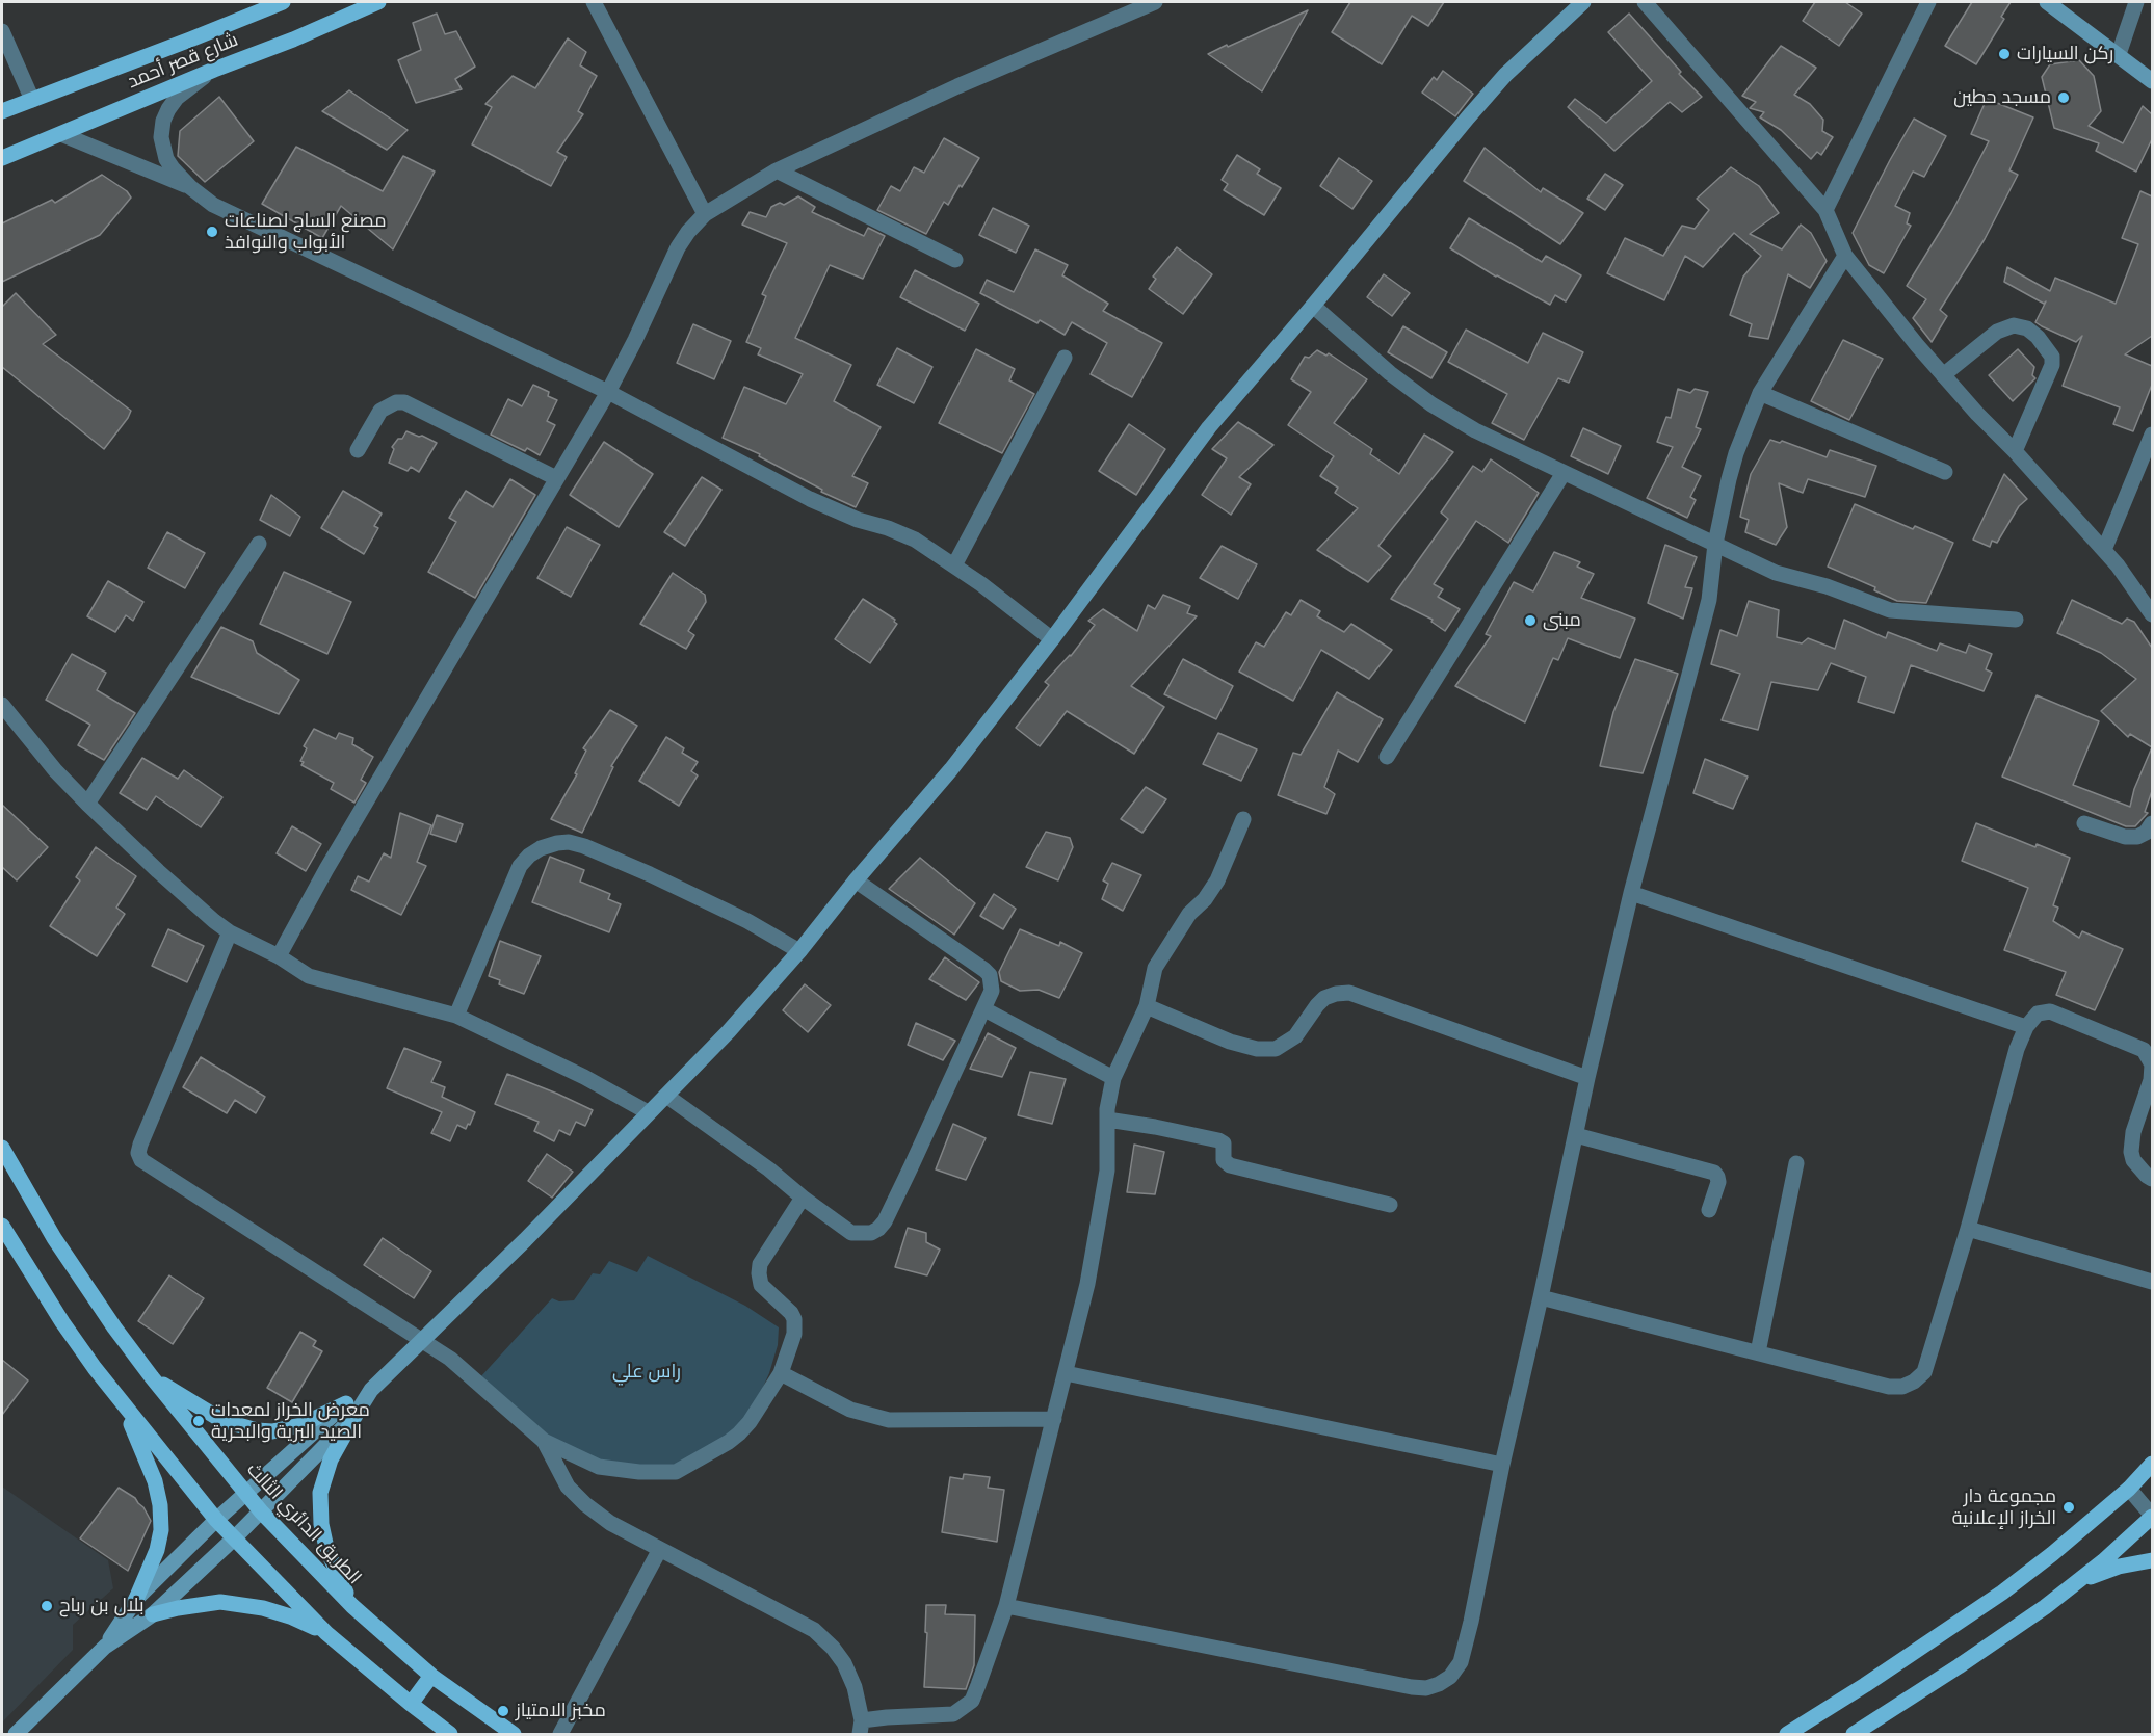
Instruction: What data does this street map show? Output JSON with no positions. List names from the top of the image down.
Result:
{
  "streets": {
    "main road": ["شارع قصر أحمد", "الطريق الدائري الثالث"]
  },
  "parks": ["راس علي"],
  "places": [
    "ركن السيارات",
    "مسجد حطين",
    "مصنع الساج لصناعات الأبواب والنوافذ",
    "مبنى",
    "معرض الخراز لمعدات الصيد البرية والبحرية",
    "مجموعة دار الخراز اﻹعلانية",
    "بلال بن رباح",
    "مخبز اﻻمتياز"
  ]
}
